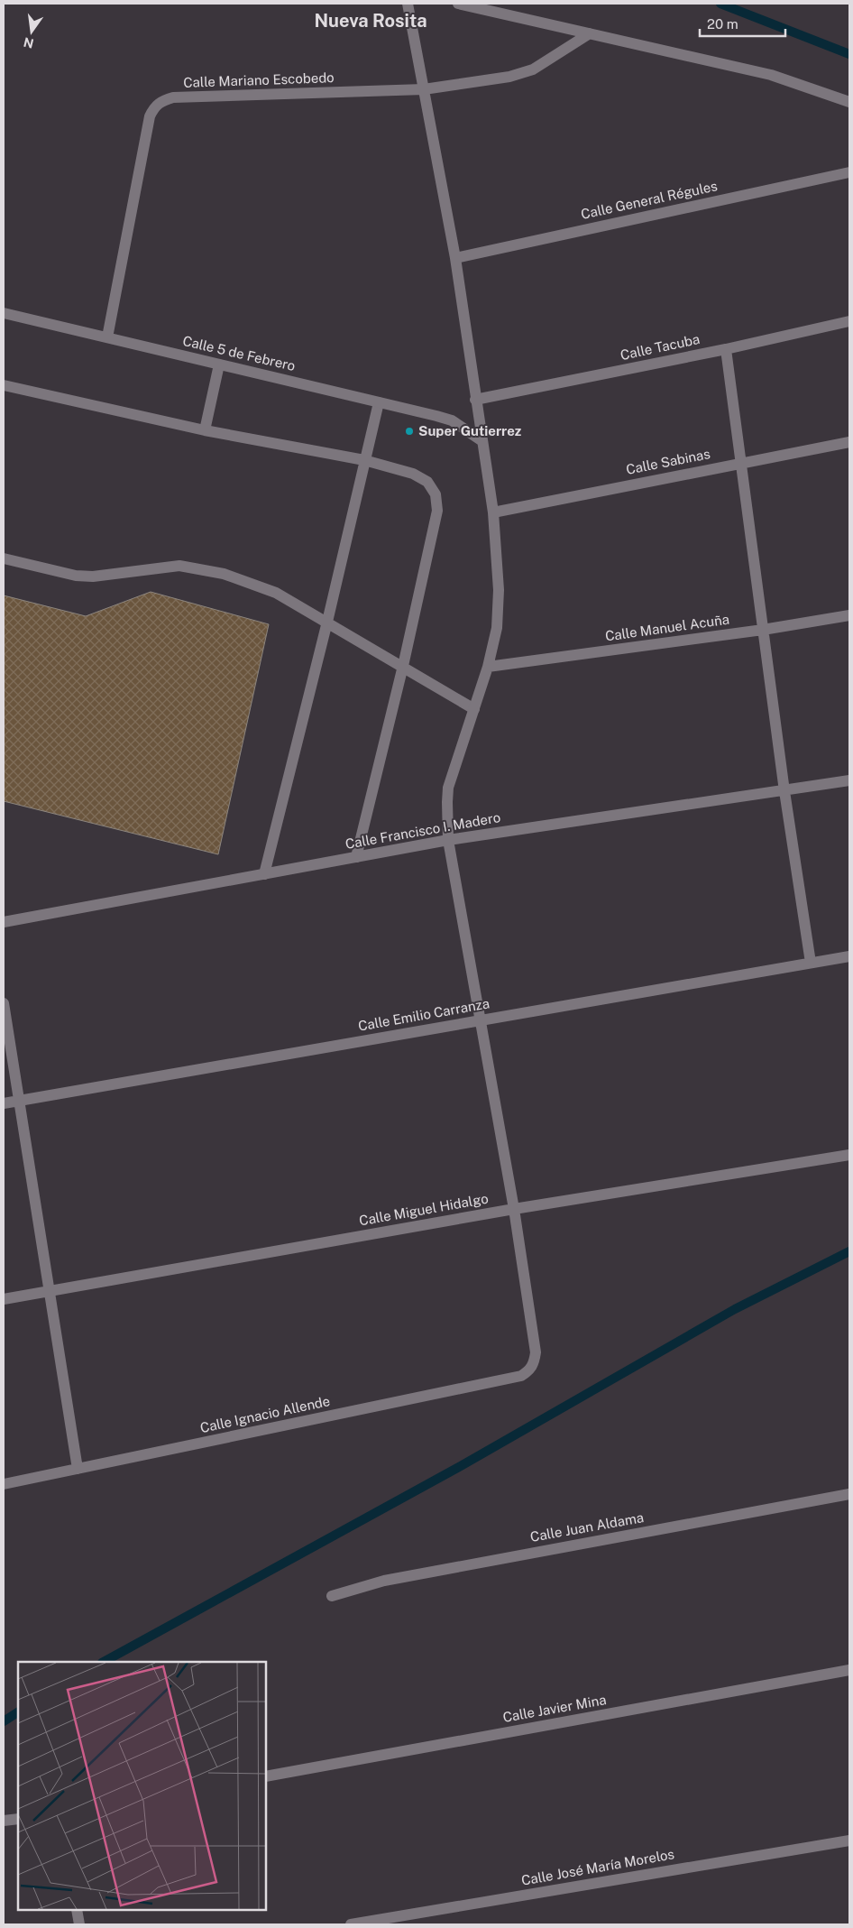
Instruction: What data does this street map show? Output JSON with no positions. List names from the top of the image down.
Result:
{
  "streets": {
    "street": [
      "Calle Mariano Escobedo",
      "Calle General Régules",
      "Calle Tacuba",
      "Calle 5 de Febrero",
      "Calle Sabinas",
      "Calle Manuel Acuña",
      "Calle Francisco I. Madero",
      "Calle Emilio Carranza",
      "Calle Miguel Hidalgo",
      "Calle Ignacio Allende",
      "Calle Juan Aldama",
      "Calle Javier Mina",
      "Calle José María Morelos"
    ]
  },
  "crossings": [
    ["Calle Mariano Escobedo", "Calle 5 de Febrero"],
    ["Calle Miguel Hidalgo", "Calle Ignacio Allende"]
  ],
  "districts": ["Nueva Rosita"],
  "places": ["Super Gutierrez"],
  "scale_bar": "20 m",
  "north": "bottom"
}
